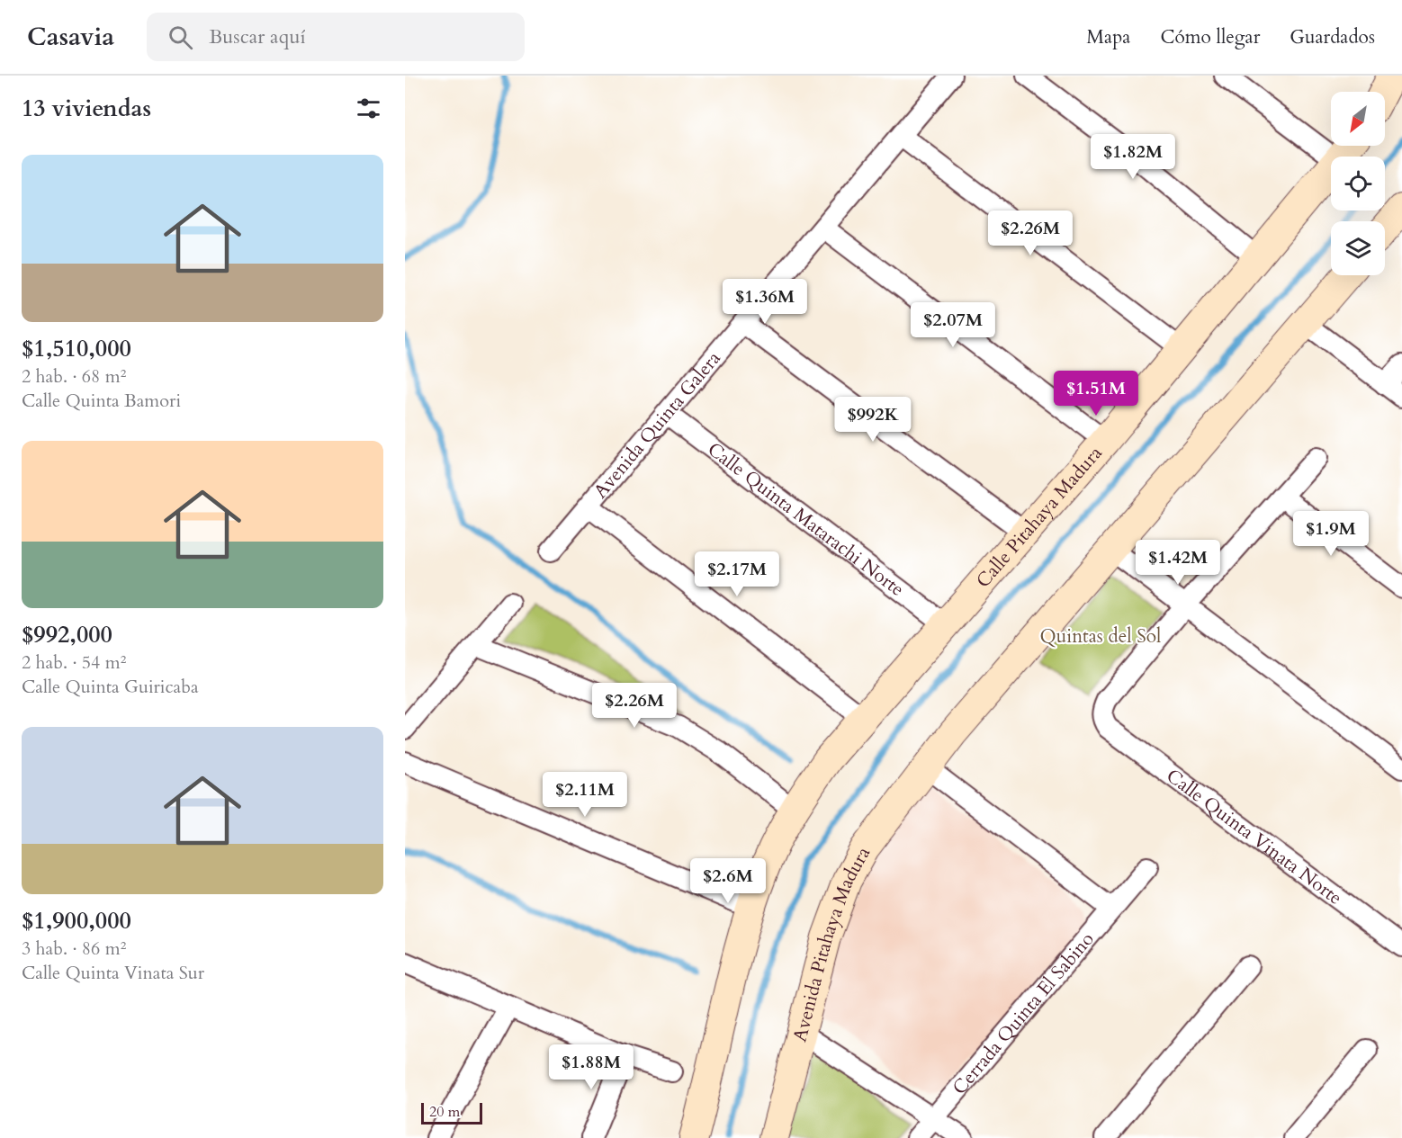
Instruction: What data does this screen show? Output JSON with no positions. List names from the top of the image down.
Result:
{
  "streets": {
    "street": [
      "Avenida Quinta Galera",
      "Calle Pitahaya Madura",
      "Calle Quinta Matarachi Norte",
      "Calle Quinta Vinata Norte",
      "Avenida Pitahaya Madura",
      "Cerrada Quinta El Sabino"
    ]
  },
  "crossings": [
    ["Avenida Quinta Galera", "Calle Quinta Matarachi Norte"],
    ["Calle Pitahaya Madura", "Calle Quinta Matarachi Norte"]
  ],
  "parks": ["Quintas del Sol"],
  "scale_bar": "20 m",
  "north": "bottom left",
  "page": {
    "header": "Casavia",
    "search": "Buscar aquí",
    "nav": ["Mapa", "Cómo llegar", "Guardados"],
    "heading": "13 viviendas",
    "price": [
      "$1.82M",
      "$2.26M",
      "$1.36M",
      "$2.07M",
      "$1.51M",
      "$992K",
      "$1.9M",
      "$1.42M",
      "$2.17M",
      "$2.26M",
      "$2.11M",
      "$2.6M",
      "$1.88M"
    ],
    "list": [
      {
        "name": "$1,510,000",
        "note": "2 hab. · 68 m² · Calle Quinta Bamori"
      },
      {
        "name": "$992,000",
        "note": "2 hab. · 54 m² · Calle Quinta Guiricaba"
      },
      {
        "name": "$1,900,000",
        "note": "3 hab. · 86 m² · Calle Quinta Vinata Sur"
      }
    ],
    "scale": "20 m"
  }
}
